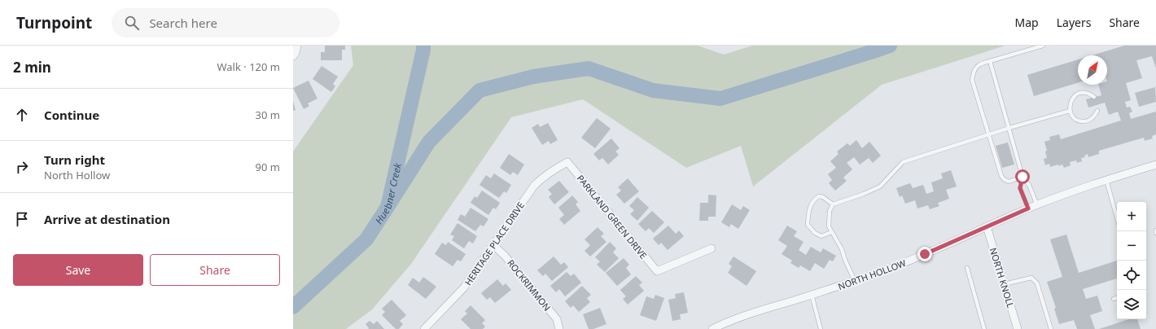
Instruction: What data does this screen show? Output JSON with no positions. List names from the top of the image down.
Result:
{
  "streets": {
    "street": [
      "PARKLAND GREEN DRIVE",
      "HERITAGE PLACE DRIVE",
      "NORTH HOLLOW",
      "NORTH KNOLL",
      "ROCKRIMMON"
    ]
  },
  "crossings": [
    ["PARKLAND GREEN DRIVE", "HERITAGE PLACE DRIVE"],
    ["HERITAGE PLACE DRIVE", "ROCKRIMMON"],
    ["NORTH HOLLOW", "NORTH KNOLL"]
  ],
  "water": ["Huebner Creek"],
  "north": "top right",
  "page": {
    "header": "Turnpoint",
    "search": "Search here",
    "nav": ["Map", "Layers", "Share"],
    "heading": ["2 min", "Walk · 120 m"],
    "list": [
      ["Continue", "30 m"],
      ["Turn right", "North Hollow", "90 m"],
      "Arrive at destination"
    ],
    "map_buttons": ["+", "−"],
    "buttons": ["Save", "Share"]
  }
}
